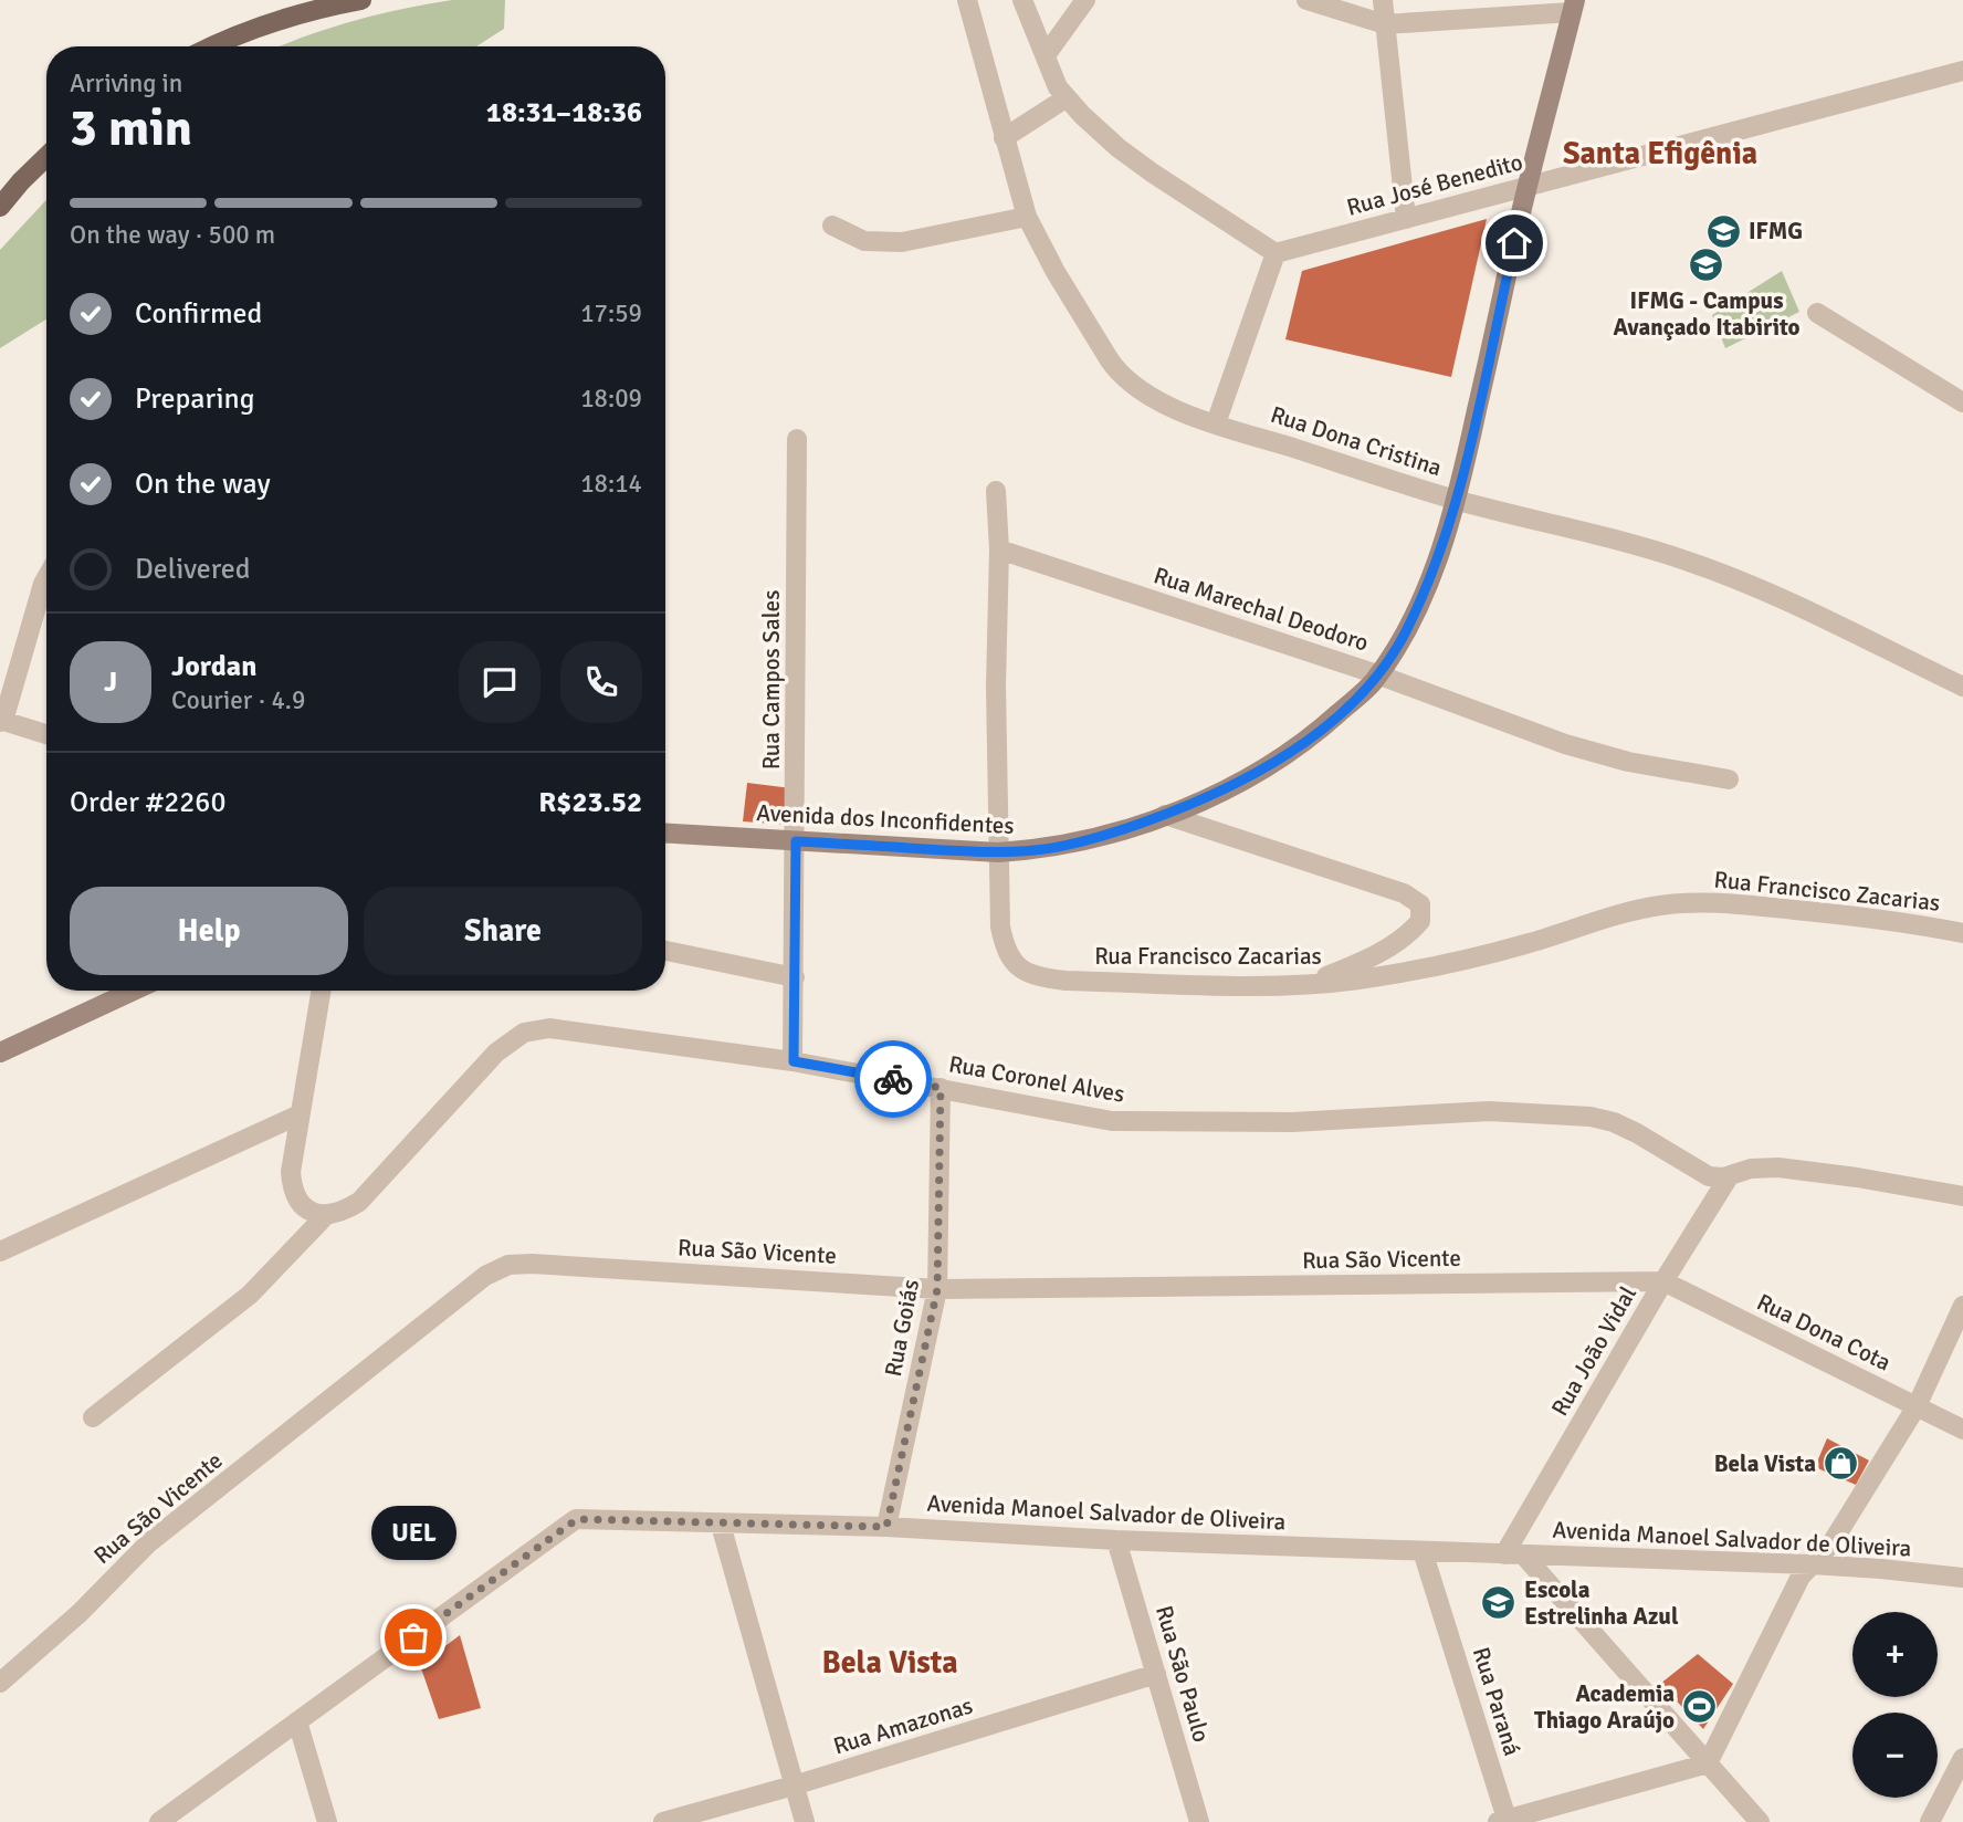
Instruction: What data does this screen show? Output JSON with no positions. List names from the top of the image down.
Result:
{
  "streets": {
    "main road": ["Avenida dos Inconfidentes"],
    "street": [
      "Rua José Benedito",
      "Rua Dona Cristina",
      "Rua Marechal Deodoro",
      "Rua Campos Sales",
      "Rua Francisco Zacarias",
      "Rua Coronel Alves",
      "Rua São Vicente",
      "Rua Goiás",
      "Rua Dona Cota",
      "Rua João Vidal",
      "Avenida Manoel Salvador de Oliveira",
      "Rua São Paulo",
      "Rua Paraná",
      "Rua Amazonas"
    ]
  },
  "crossings": [
    ["Rua José Benedito", "Avenida dos Inconfidentes"],
    ["Rua Dona Cristina", "Avenida dos Inconfidentes"],
    ["Rua Marechal Deodoro", "Avenida dos Inconfidentes"],
    ["Rua Marechal Deodoro", "Rua Francisco Zacarias"],
    ["Rua Campos Sales", "Avenida dos Inconfidentes"],
    ["Rua Campos Sales", "Rua Coronel Alves"],
    ["Avenida dos Inconfidentes", "Rua Francisco Zacarias"],
    ["Rua Coronel Alves", "Rua Goiás"],
    ["Rua Coronel Alves", "Rua João Vidal"],
    ["Rua São Vicente", "Rua Goiás"],
    ["Rua São Vicente", "Rua Dona Cota"],
    ["Rua São Vicente", "Rua João Vidal"],
    ["Rua Goiás", "Avenida Manoel Salvador de Oliveira"],
    ["Rua Dona Cota", "Rua João Vidal"],
    ["Rua João Vidal", "Avenida Manoel Salvador de Oliveira"],
    ["Avenida Manoel Salvador de Oliveira", "Rua São Paulo"],
    ["Avenida Manoel Salvador de Oliveira", "Rua Paraná"],
    ["Rua São Paulo", "Rua Amazonas"]
  ],
  "districts": ["Santa Efigênia", "Bela Vista"],
  "places": {
    "school or university": ["IFMG", "IFMG - Campus Avançado Itabirito", "Escola Estrelinha Azul"],
    "shop": ["Bela Vista"],
    "other": ["UEL"],
    "sports": ["Academia Thiago Araújo"]
  },
  "page": {
    "heading": ["3 min", "Arriving in", "18:31–18:36"],
    "panel": [
      "Jordan",
      "Courier · 4.9",
      "Order #2260",
      "R$23.52"
    ],
    "bar": "On the way · 500 m",
    "list": [
      ["Confirmed", "17:59"],
      ["Preparing", "18:09"],
      ["On the way", "18:14"],
      "Delivered"
    ],
    "round": "J",
    "buttons": ["Help", "Share"],
    "bubble": "UEL",
    "map_buttons": ["+", "−"]
  }
}
